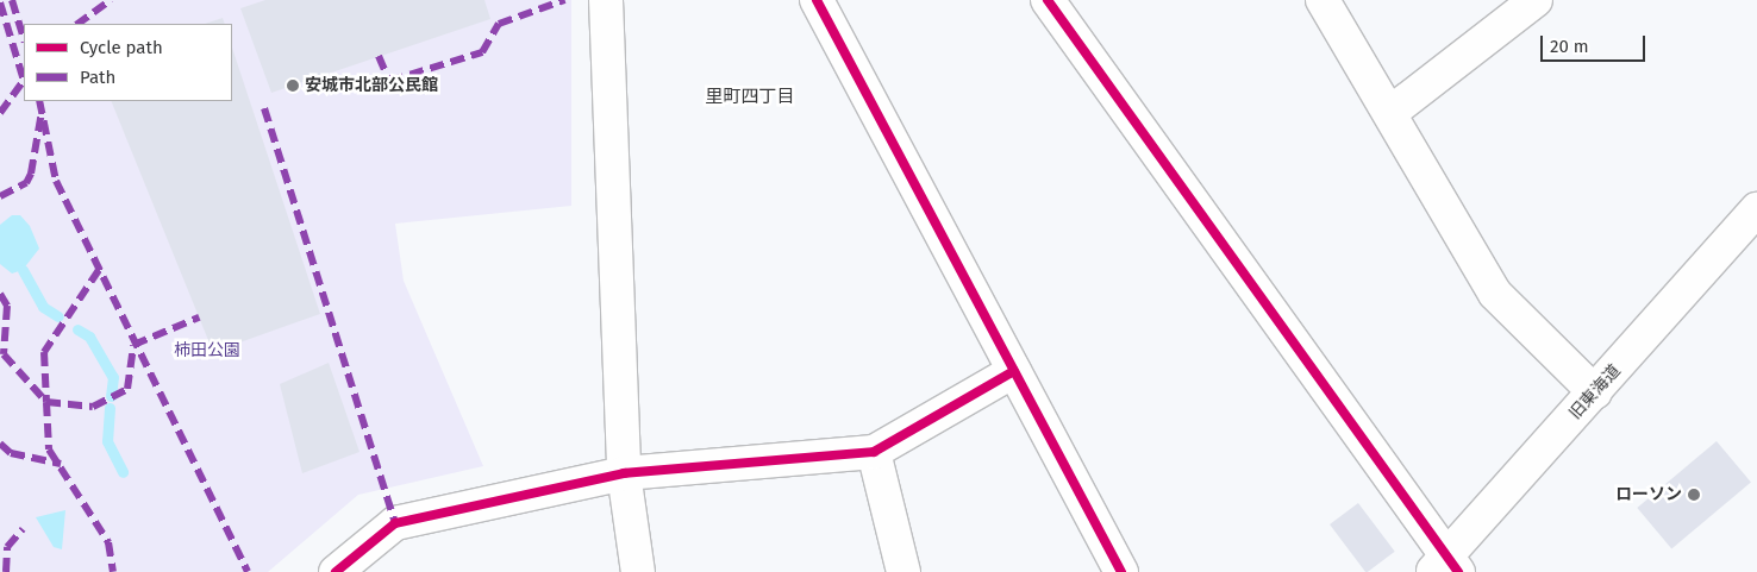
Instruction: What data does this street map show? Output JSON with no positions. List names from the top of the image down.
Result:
{
  "streets": {
    "street": ["旧東海道"]
  },
  "districts": ["里町四丁目"],
  "parks": ["柿田公園"],
  "places": ["安城市北部公民館", "ローソン"],
  "legend": ["Cycle path", "Path"],
  "scale_bar": "20 m"
}
